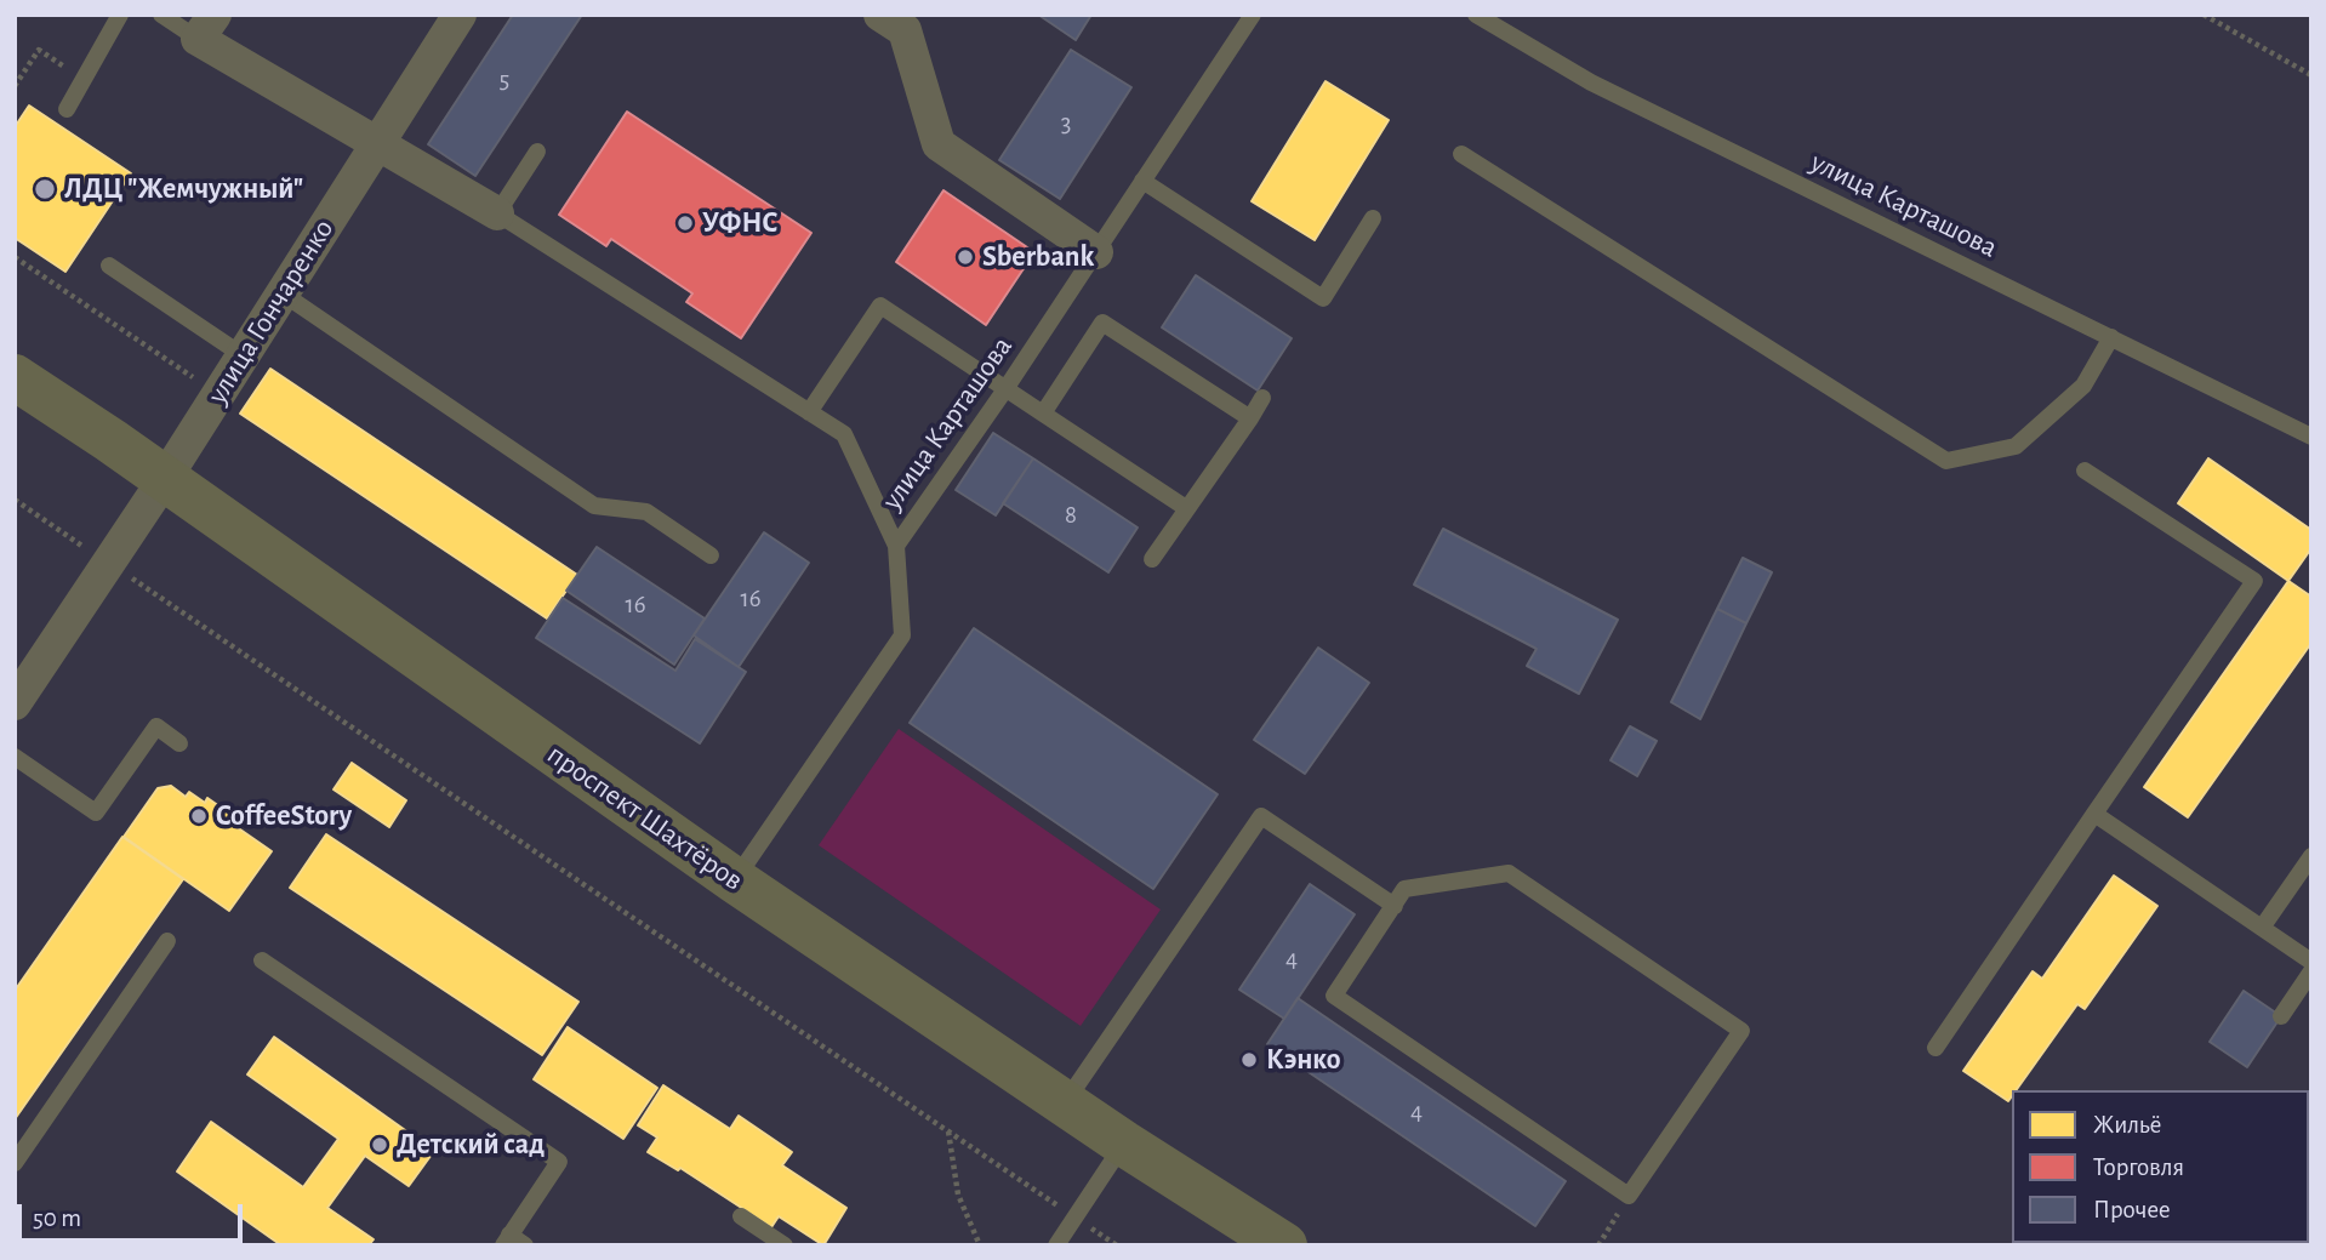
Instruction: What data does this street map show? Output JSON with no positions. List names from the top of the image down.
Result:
{
  "streets": {
    "main road": ["проспект Шахтёров"],
    "street": ["улица Гончаренко"],
    "lane": ["улица Карташова"]
  },
  "crossings": [
    ["улица Карташова", "проспект Шахтёров"],
    ["улица Гончаренко", "проспект Шахтёров"]
  ],
  "places": [
    "ЛДЦ \"Жемчужный\"",
    "УФНС",
    "Sberbank",
    "CoffeeStory",
    "Кэнко",
    "Детский сад"
  ],
  "house_numbers": [
    "5",
    "3",
    "8",
    "16",
    "16",
    "4",
    "4"
  ],
  "legend": ["Жильё", "Торговля", "Прочее"],
  "scale_bar": "50 m"
}
